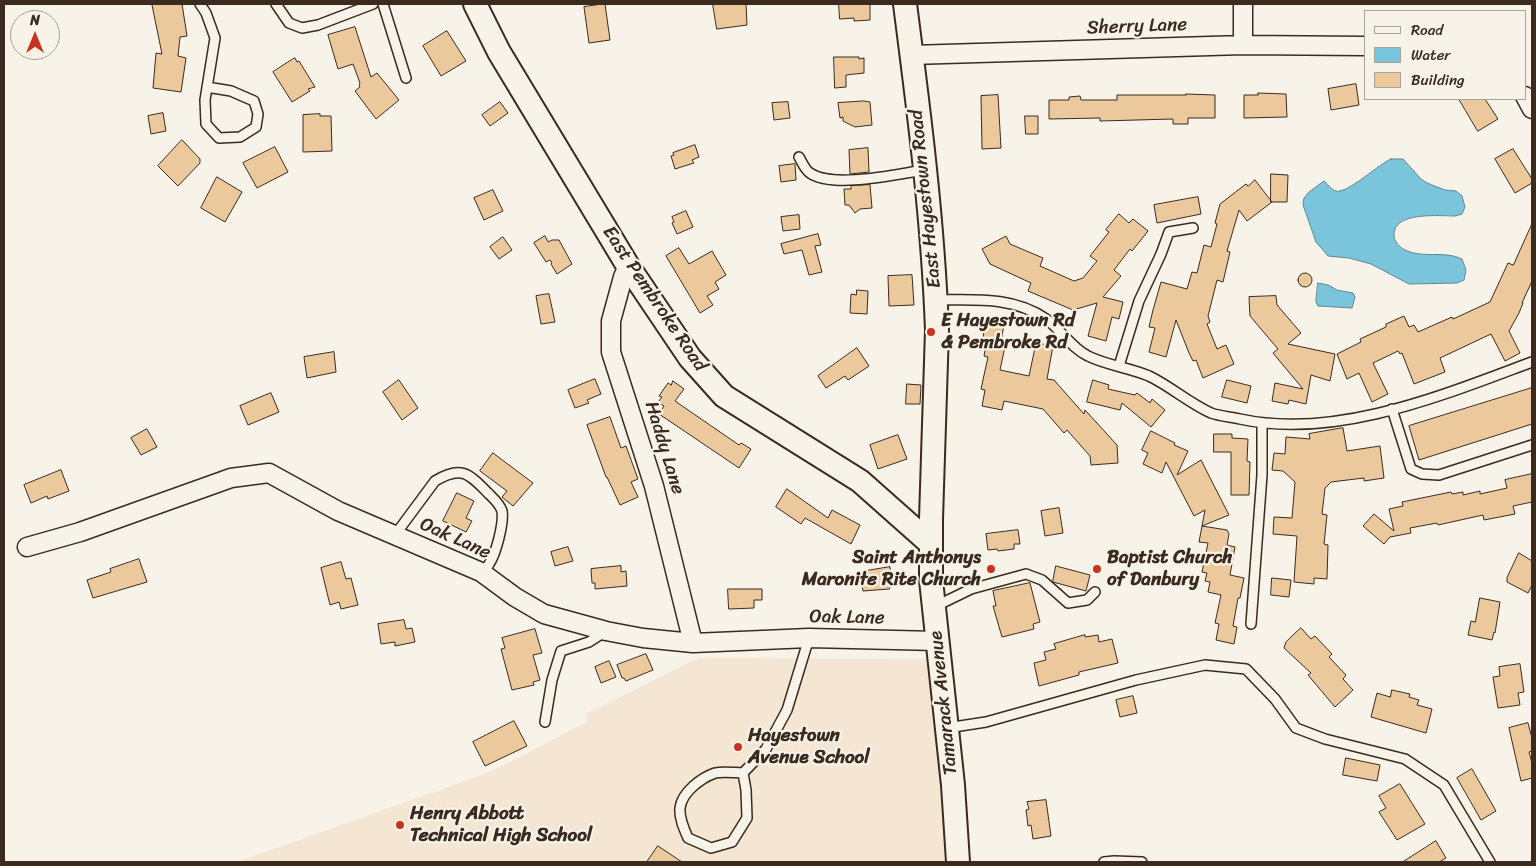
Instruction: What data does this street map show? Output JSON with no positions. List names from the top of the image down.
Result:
{
  "streets": {
    "street": [
      "Sherry Lane",
      "East Hayestown Road",
      "East Pembroke Road",
      "Haddy Lane",
      "Oak Lane",
      "Tamarack Avenue"
    ]
  },
  "crossings": [
    ["Sherry Lane", "East Hayestown Road"],
    ["East Hayestown Road", "East Pembroke Road"],
    ["East Hayestown Road", "Tamarack Avenue"],
    ["East Pembroke Road", "Haddy Lane"],
    ["East Pembroke Road", "Tamarack Avenue"],
    ["Haddy Lane", "Oak Lane"],
    ["Oak Lane", "Tamarack Avenue"]
  ],
  "places": [
    "E Hayestown Rd & Pembroke Rd",
    "Saint Anthonys Maronite Rite Church",
    "Baptist Church of Danbury",
    "Hayestown Avenue School",
    "Henry Abbott Technical High School"
  ],
  "legend": ["Road", "Water", "Building"],
  "north": "top"
}
